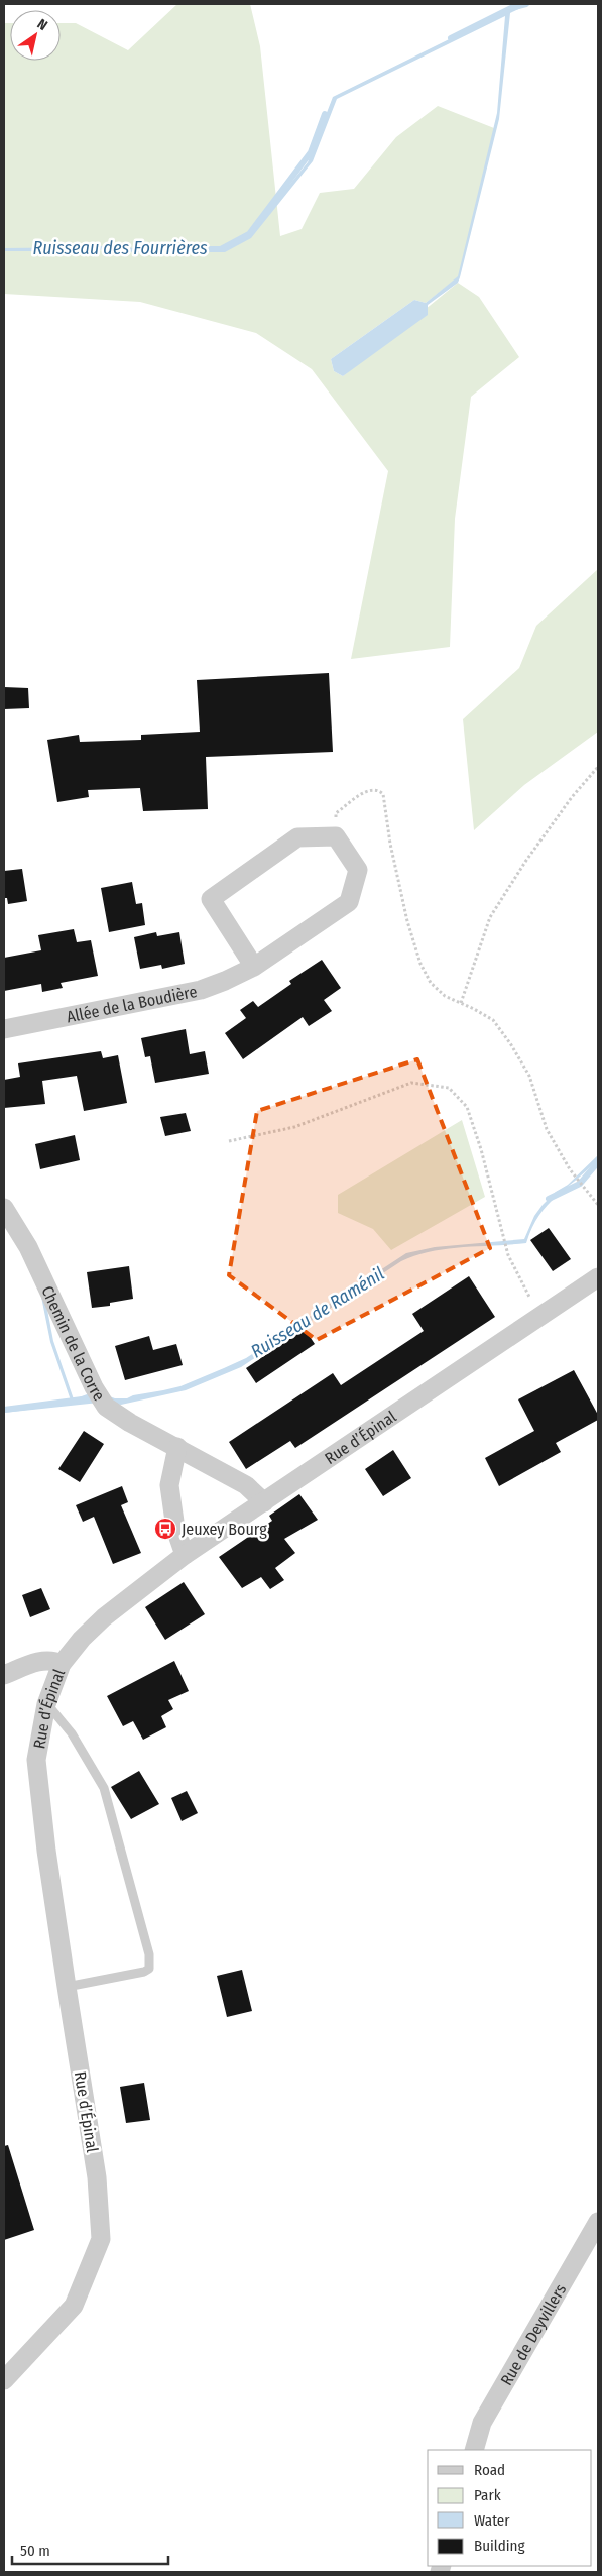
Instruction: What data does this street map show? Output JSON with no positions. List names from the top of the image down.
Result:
{
  "streets": {
    "street": [
      "Allée de la Boudière",
      "Chemin de la Corre",
      "Rue d’Épinal",
      "Rue de Deyvillers"
    ]
  },
  "crossings": [
    ["Chemin de la Corre", "Rue d’Épinal"]
  ],
  "water": ["Ruisseau des Fourrières", "Ruisseau de Raménil"],
  "places": {
    "bus stop": ["Jeuxey Bourg"]
  },
  "legend": [
    "Road",
    "Park",
    "Water",
    "Building"
  ],
  "scale_bar": "50 m",
  "north": "top right"
}
